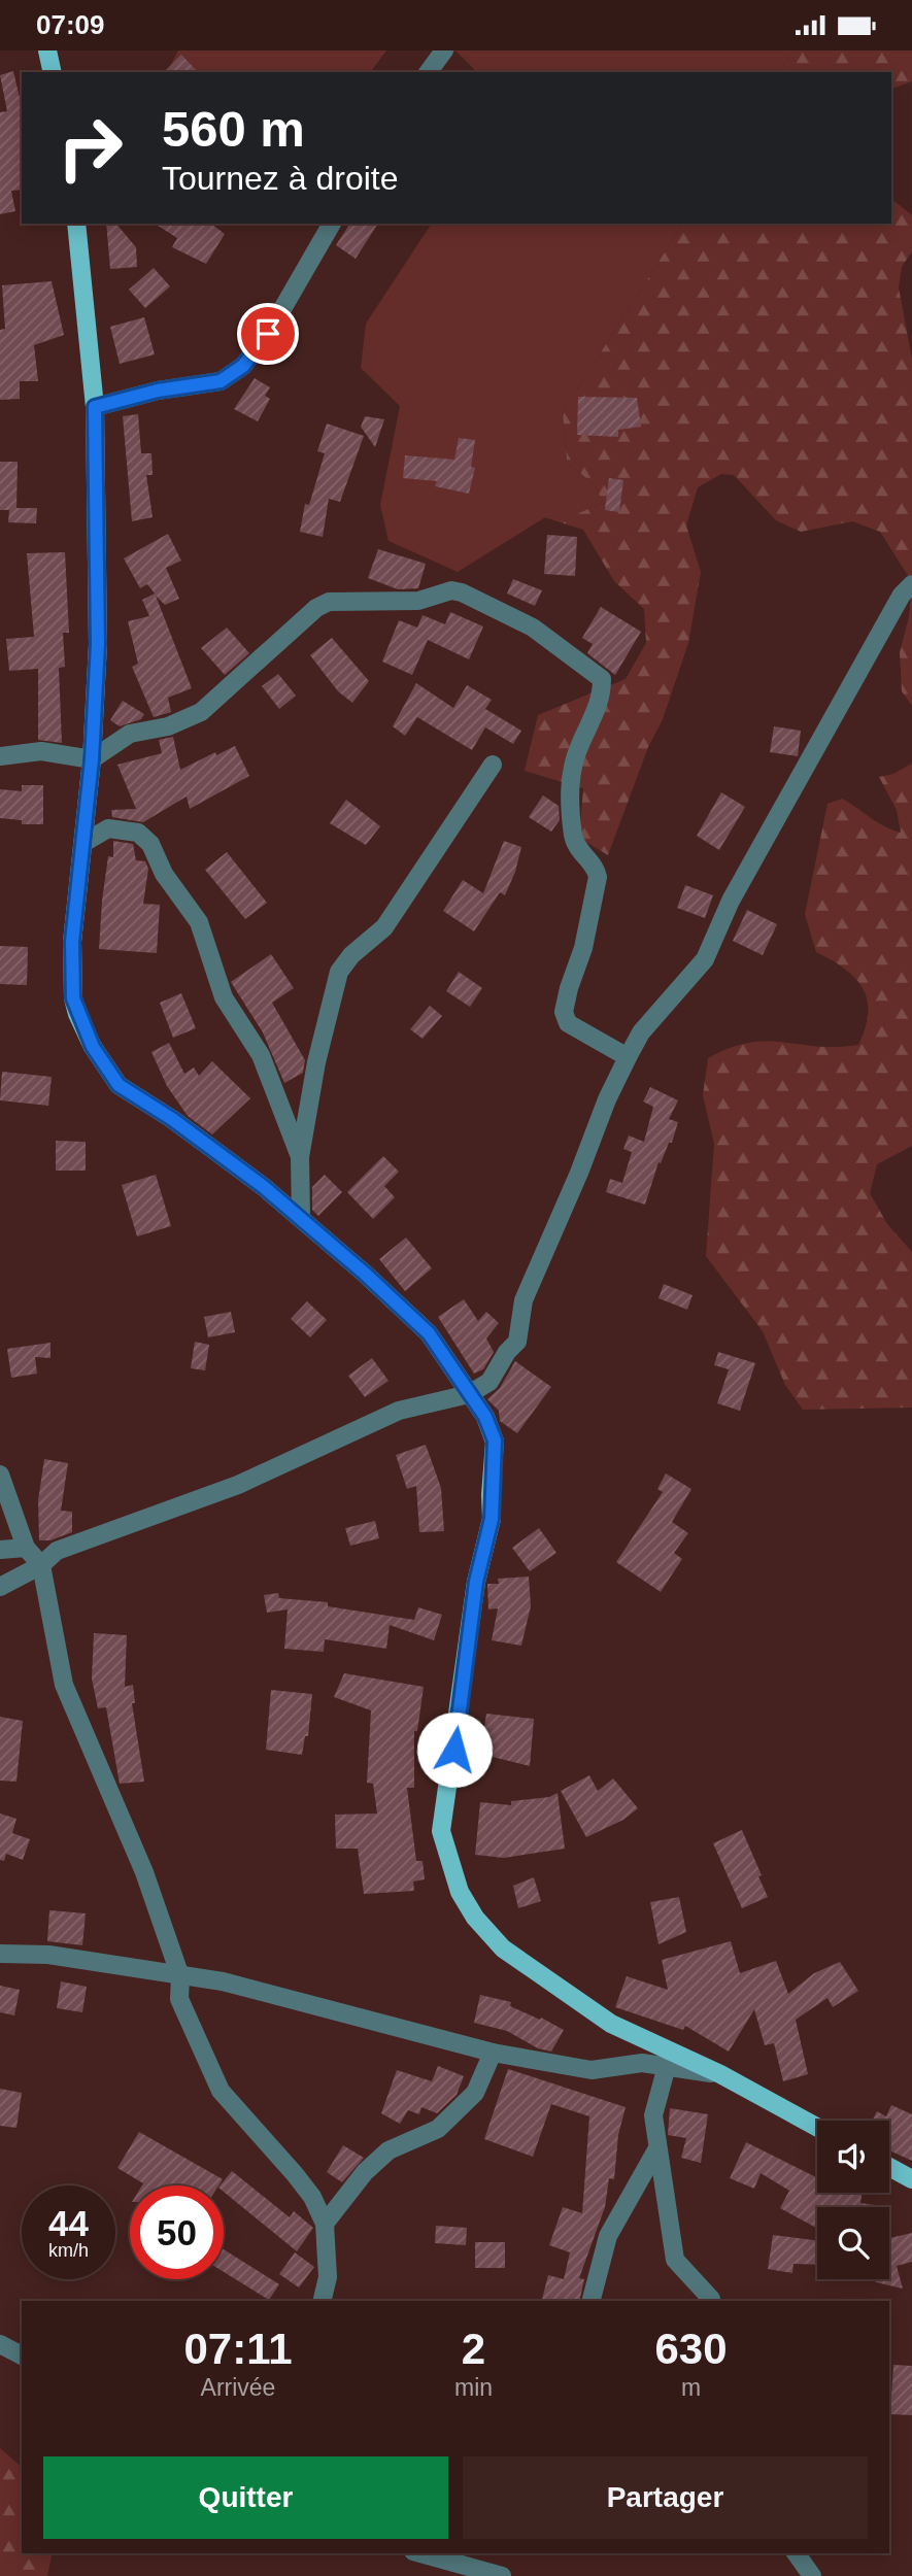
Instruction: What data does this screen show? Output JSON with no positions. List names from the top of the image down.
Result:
{
  "page": {
    "status": "07:09",
    "turn": ["560 m", "Tournez à droite"],
    "speed": "44 km/h",
    "limit": "50",
    "eta": [
      "07:11",
      "Arrivée",
      "2",
      "min",
      "630",
      "m"
    ],
    "buttons": ["Quitter", "Partager"]
  }
}
